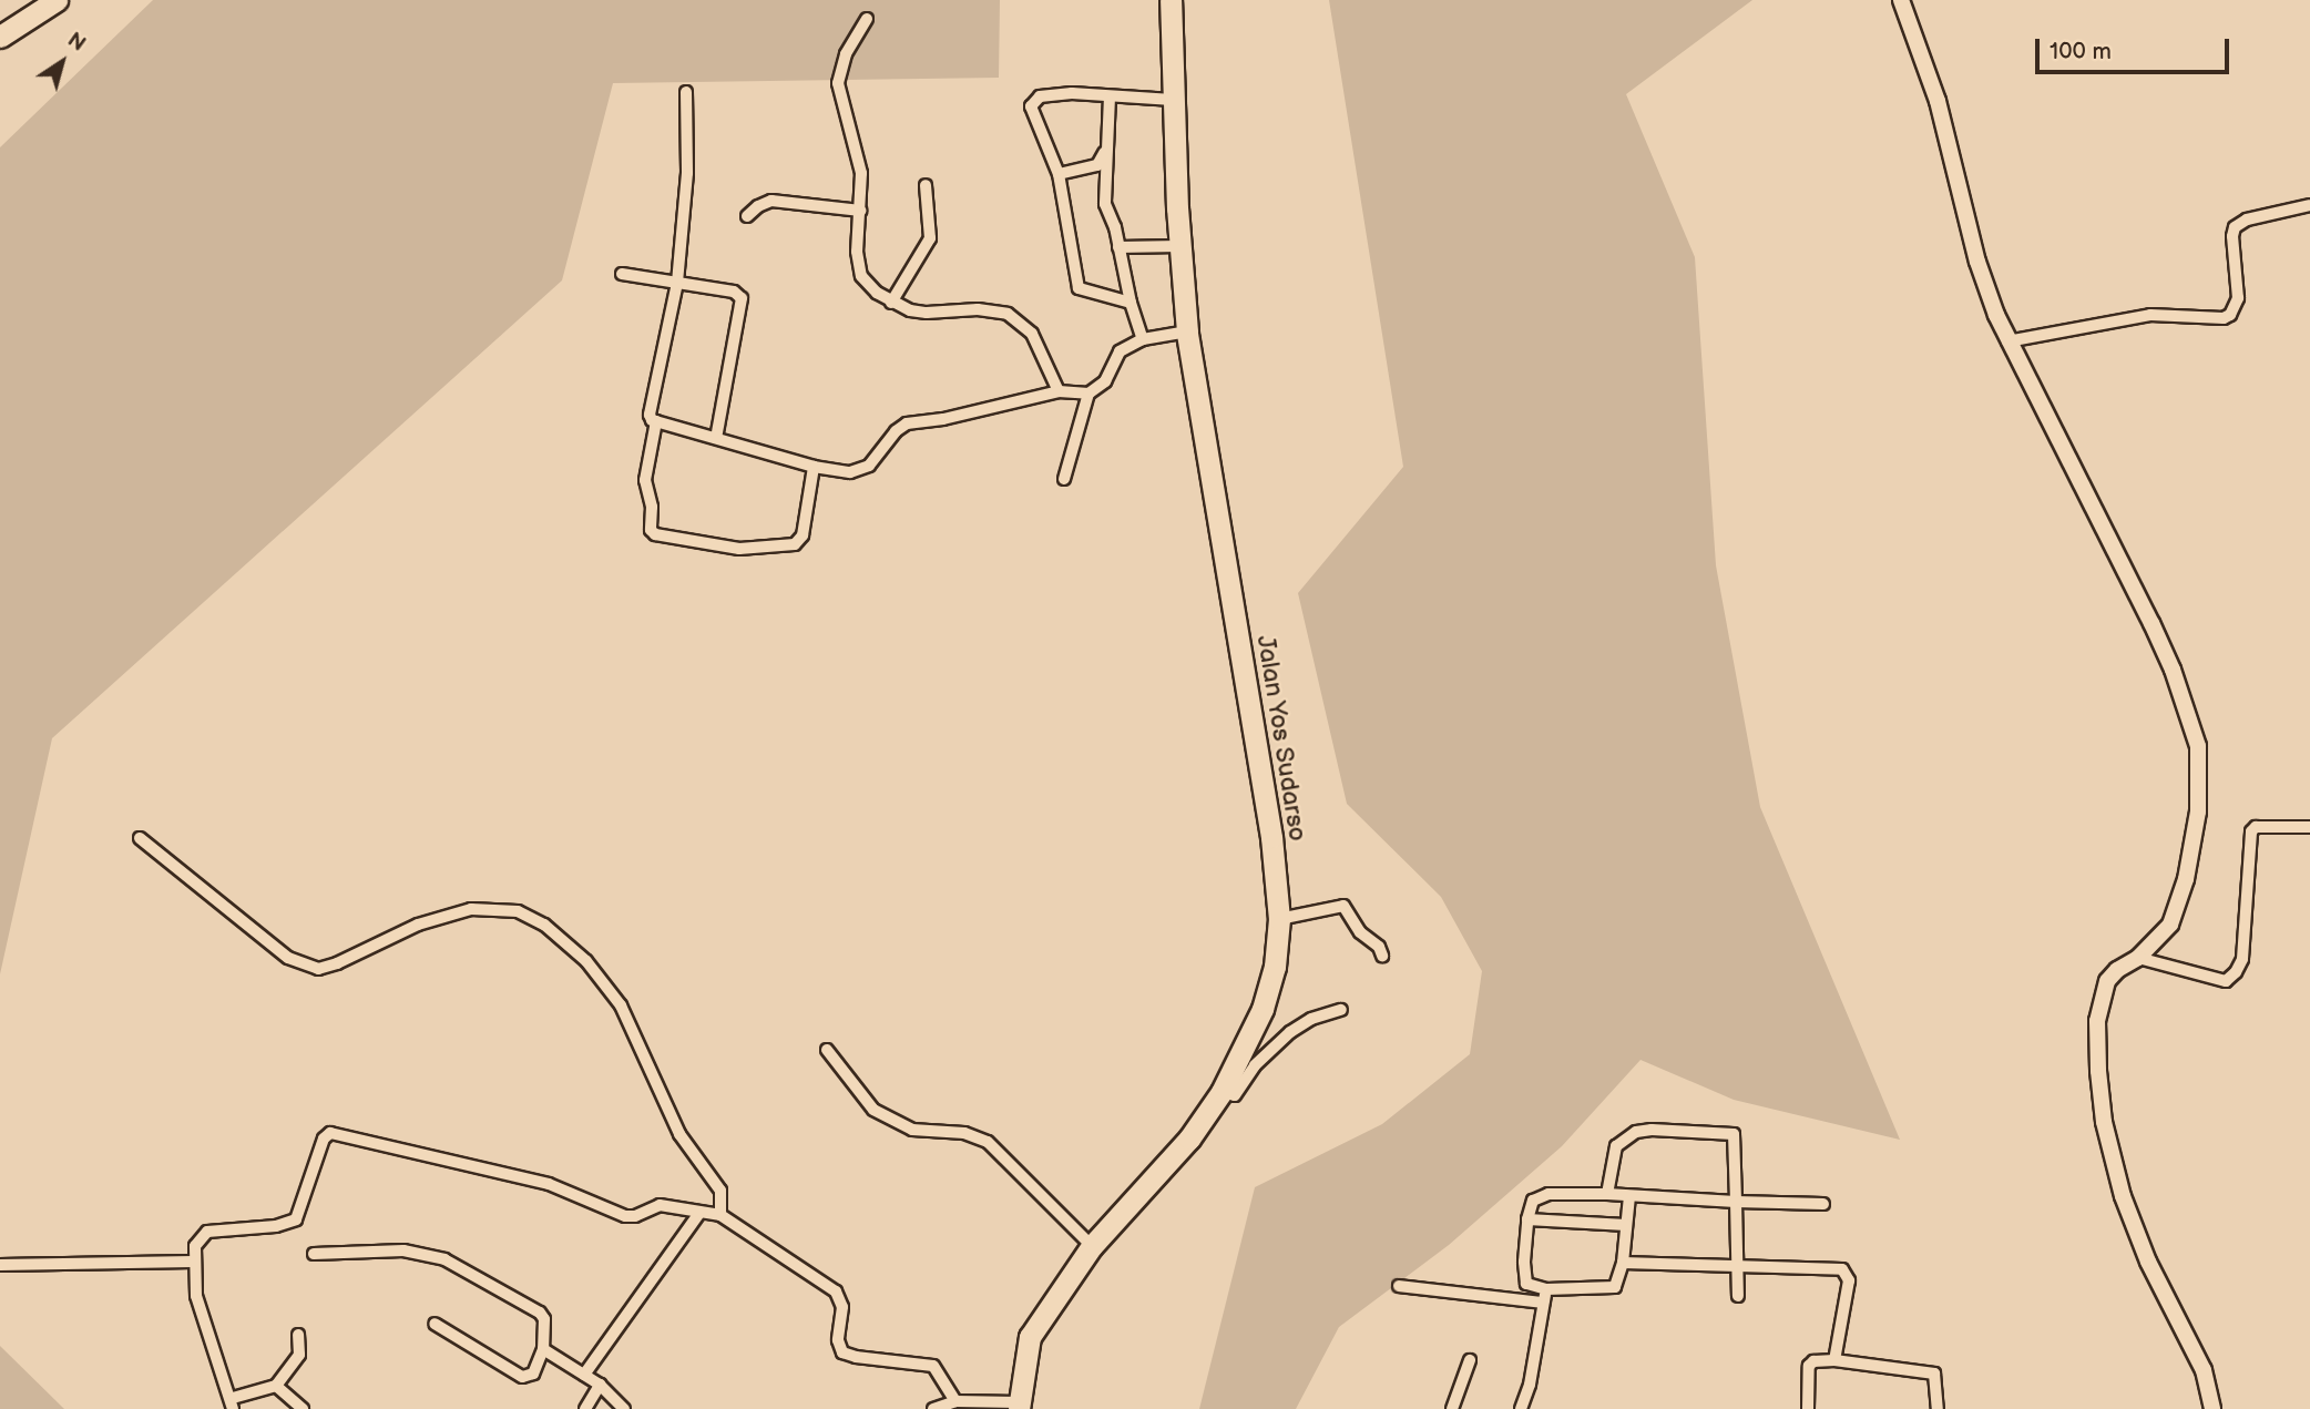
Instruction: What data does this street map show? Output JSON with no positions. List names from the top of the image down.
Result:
{
  "streets": {
    "highway": ["Jalan Yos Sudarso"]
  },
  "scale_bar": "100 m",
  "north": "top right"
}
